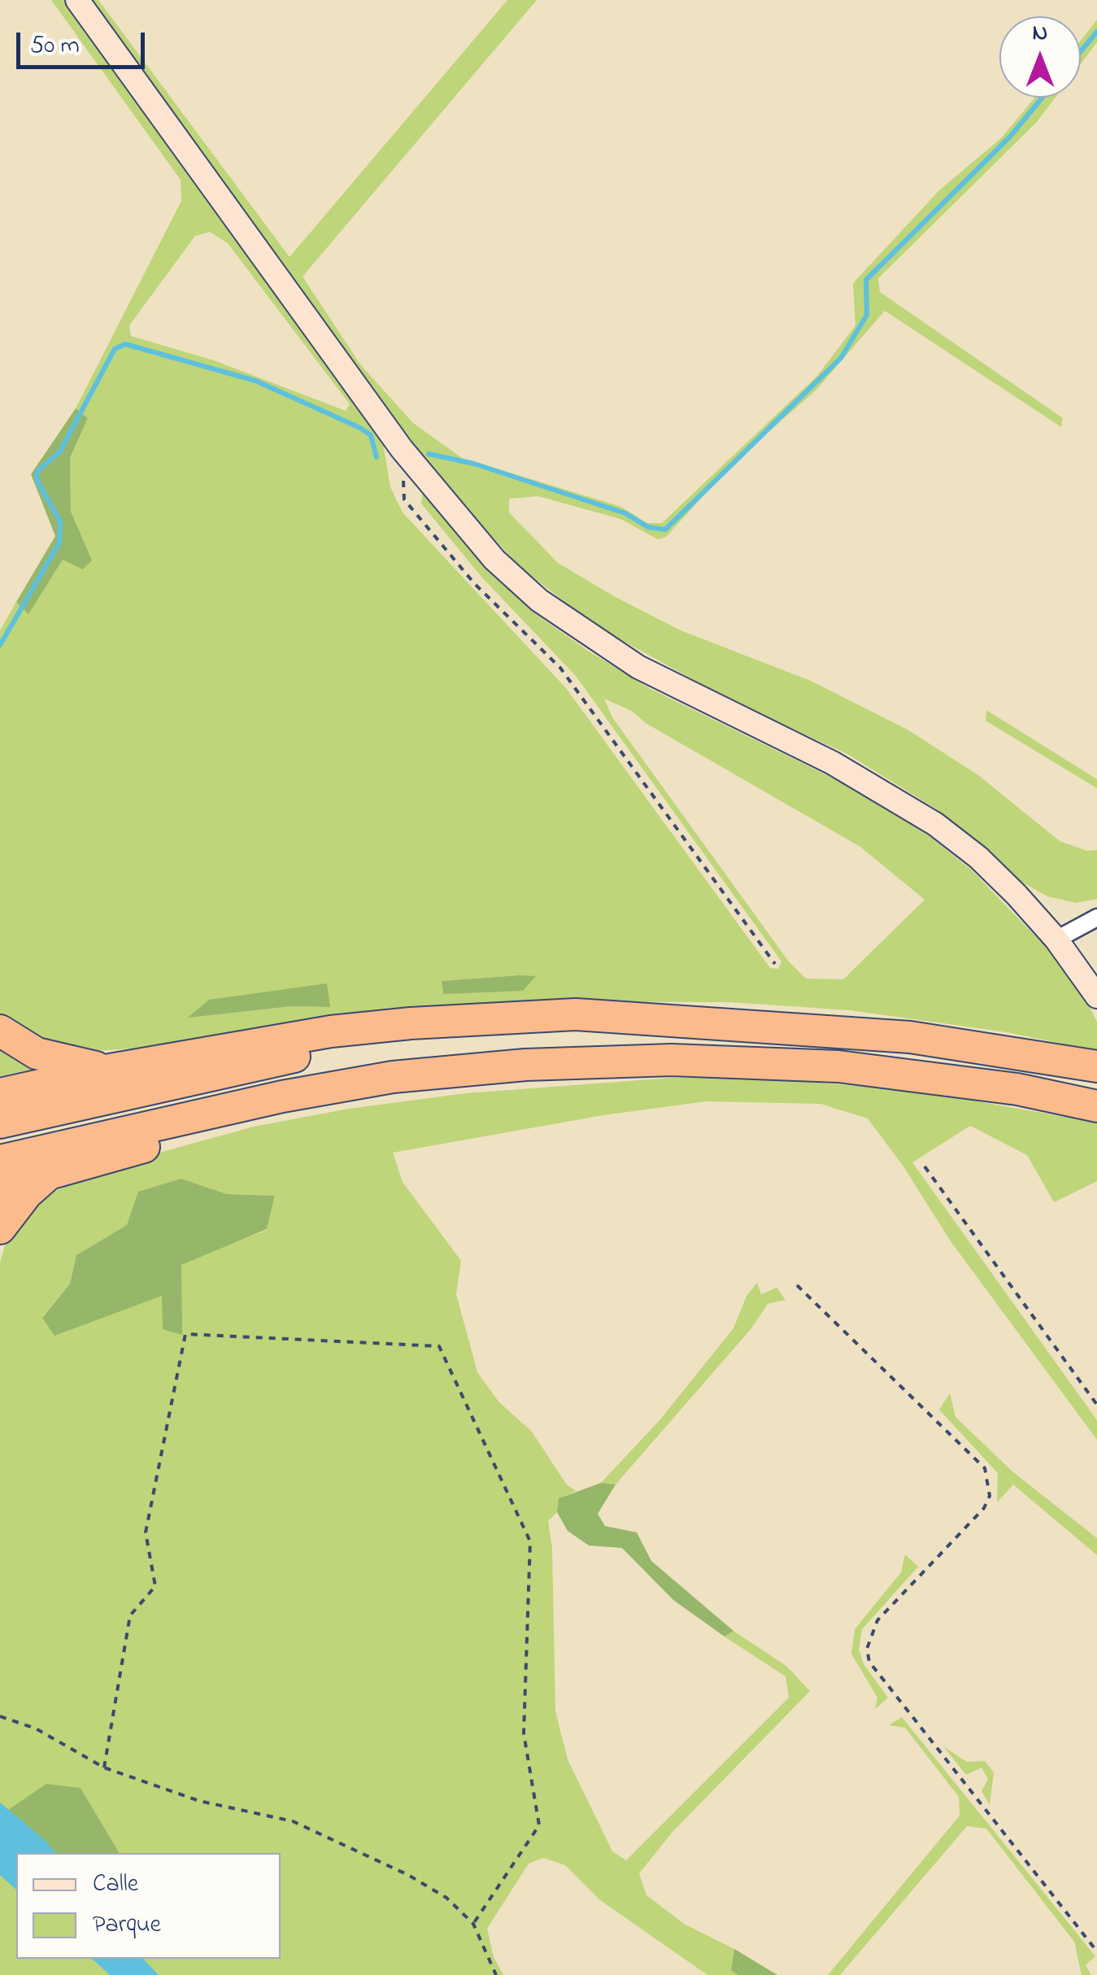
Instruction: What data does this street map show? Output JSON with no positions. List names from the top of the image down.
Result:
{
  "legend": ["Calle", "Parque"],
  "scale_bar": "50 m",
  "north": "top"
}
